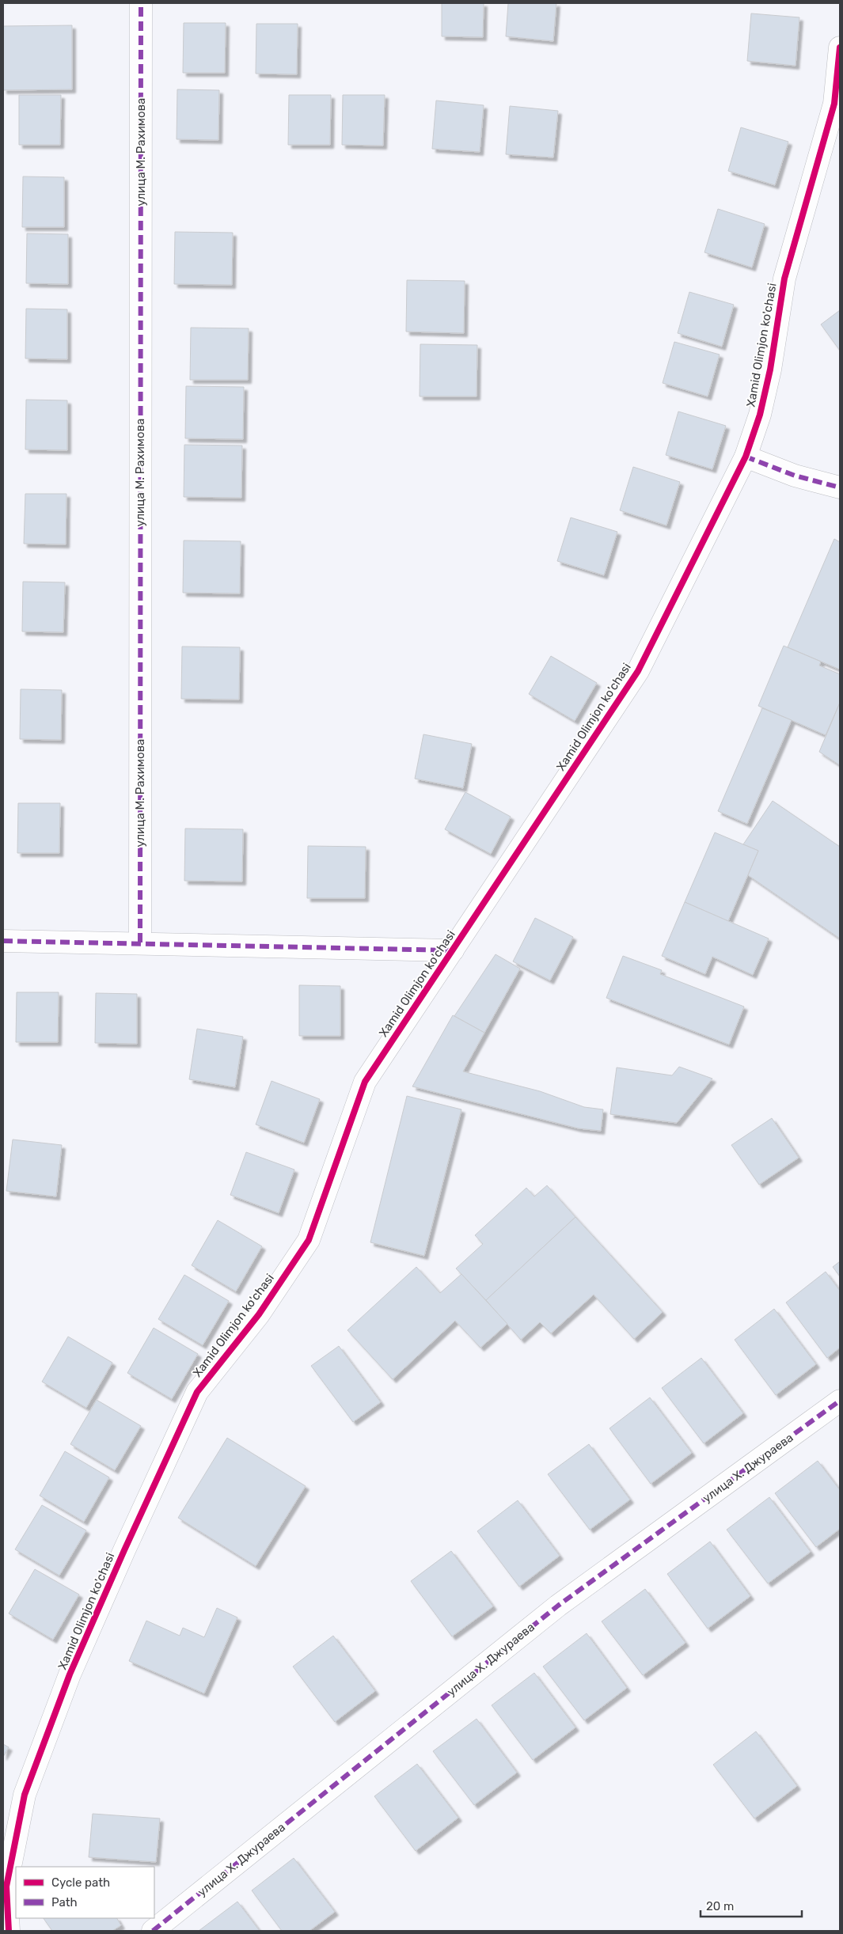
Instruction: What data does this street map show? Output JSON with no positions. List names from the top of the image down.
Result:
{
  "streets": {
    "street": ["улица М. Рахимова", "Xamid Olimjon ko'chasi", "улица Х. Джураева"]
  },
  "legend": ["Cycle path", "Path"],
  "scale_bar": "20 m"
}
